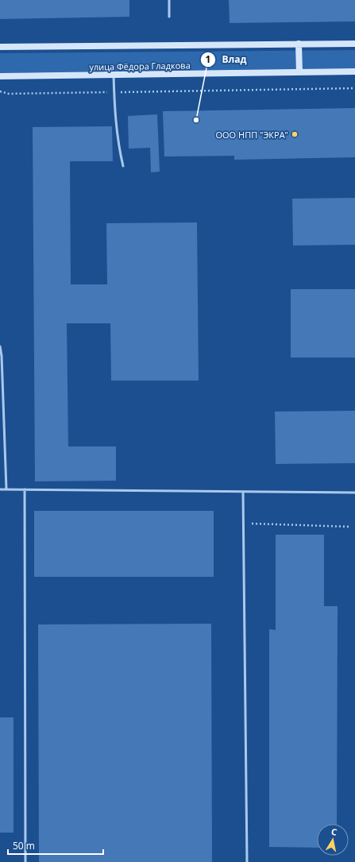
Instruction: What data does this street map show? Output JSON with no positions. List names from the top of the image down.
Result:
{
  "streets": {
    "main road": ["улица Фёдора Гладкова"]
  },
  "places": ["Влад", "ООО НПП \"ЭКРА\""],
  "scale_bar": "50 m",
  "north": "top"
}
